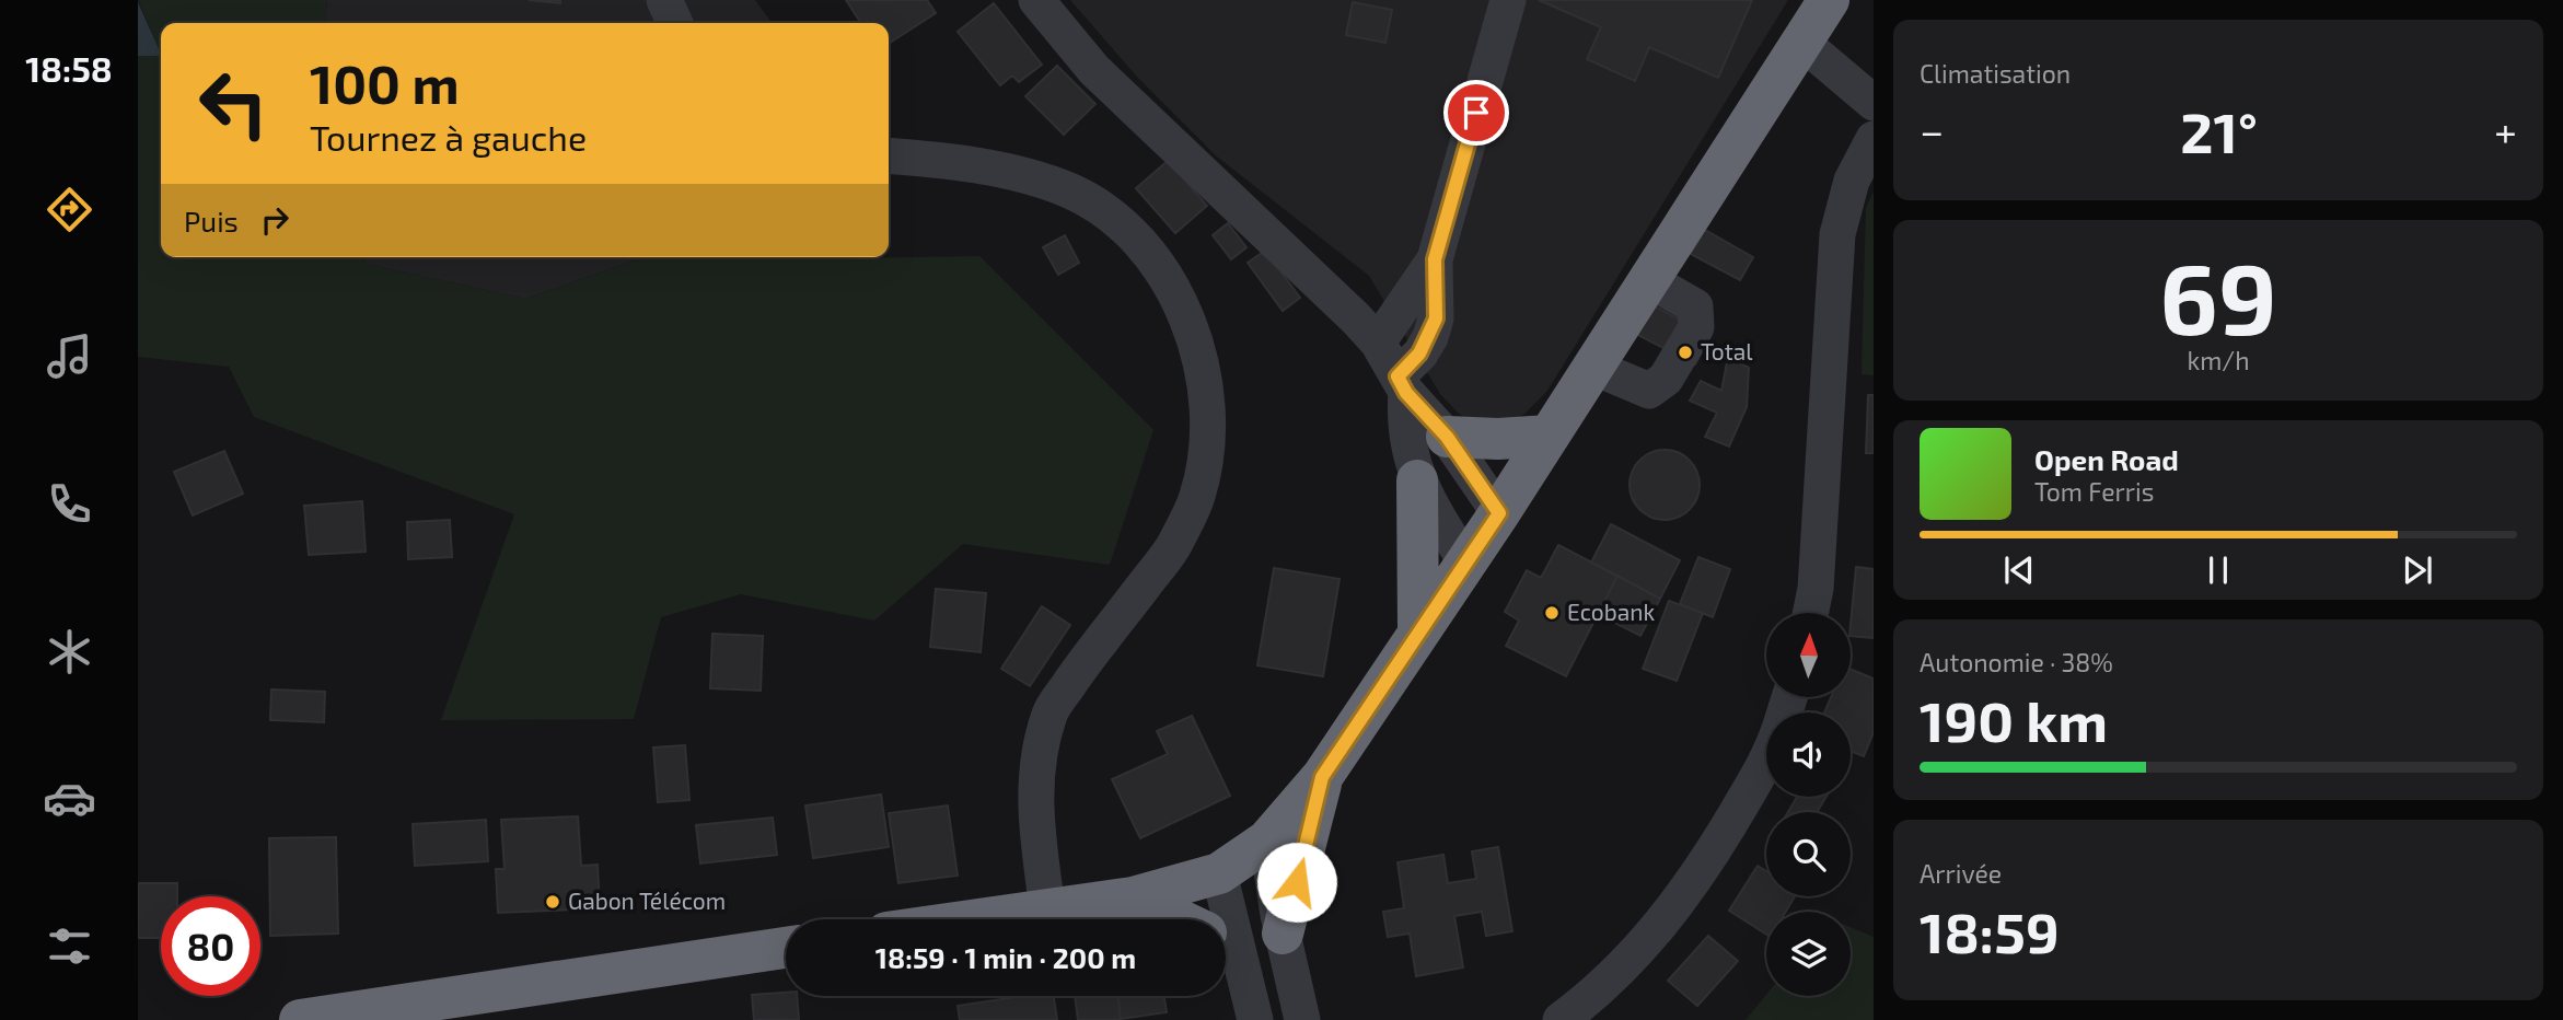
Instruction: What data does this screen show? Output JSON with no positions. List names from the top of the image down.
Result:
{
  "places": ["Total", "Ecobank", "Gabon Télécom"],
  "north": "top",
  "page": {
    "tabs": "18:58",
    "tile": [
      "Climatisation",
      ["69", "km/h"],
      ["Autonomie · 38%", "190 km"],
      ["Arrivée", "18:59"]
    ],
    "turn": ["100 m", "Tournez à gauche"],
    "heat": ["−", "21°", "+"],
    "then": "Puis",
    "song": ["Open Road", "Tom Ferris"],
    "limit": "80",
    "trip": "18:59 · 1 min · 200 m"
  }
}
